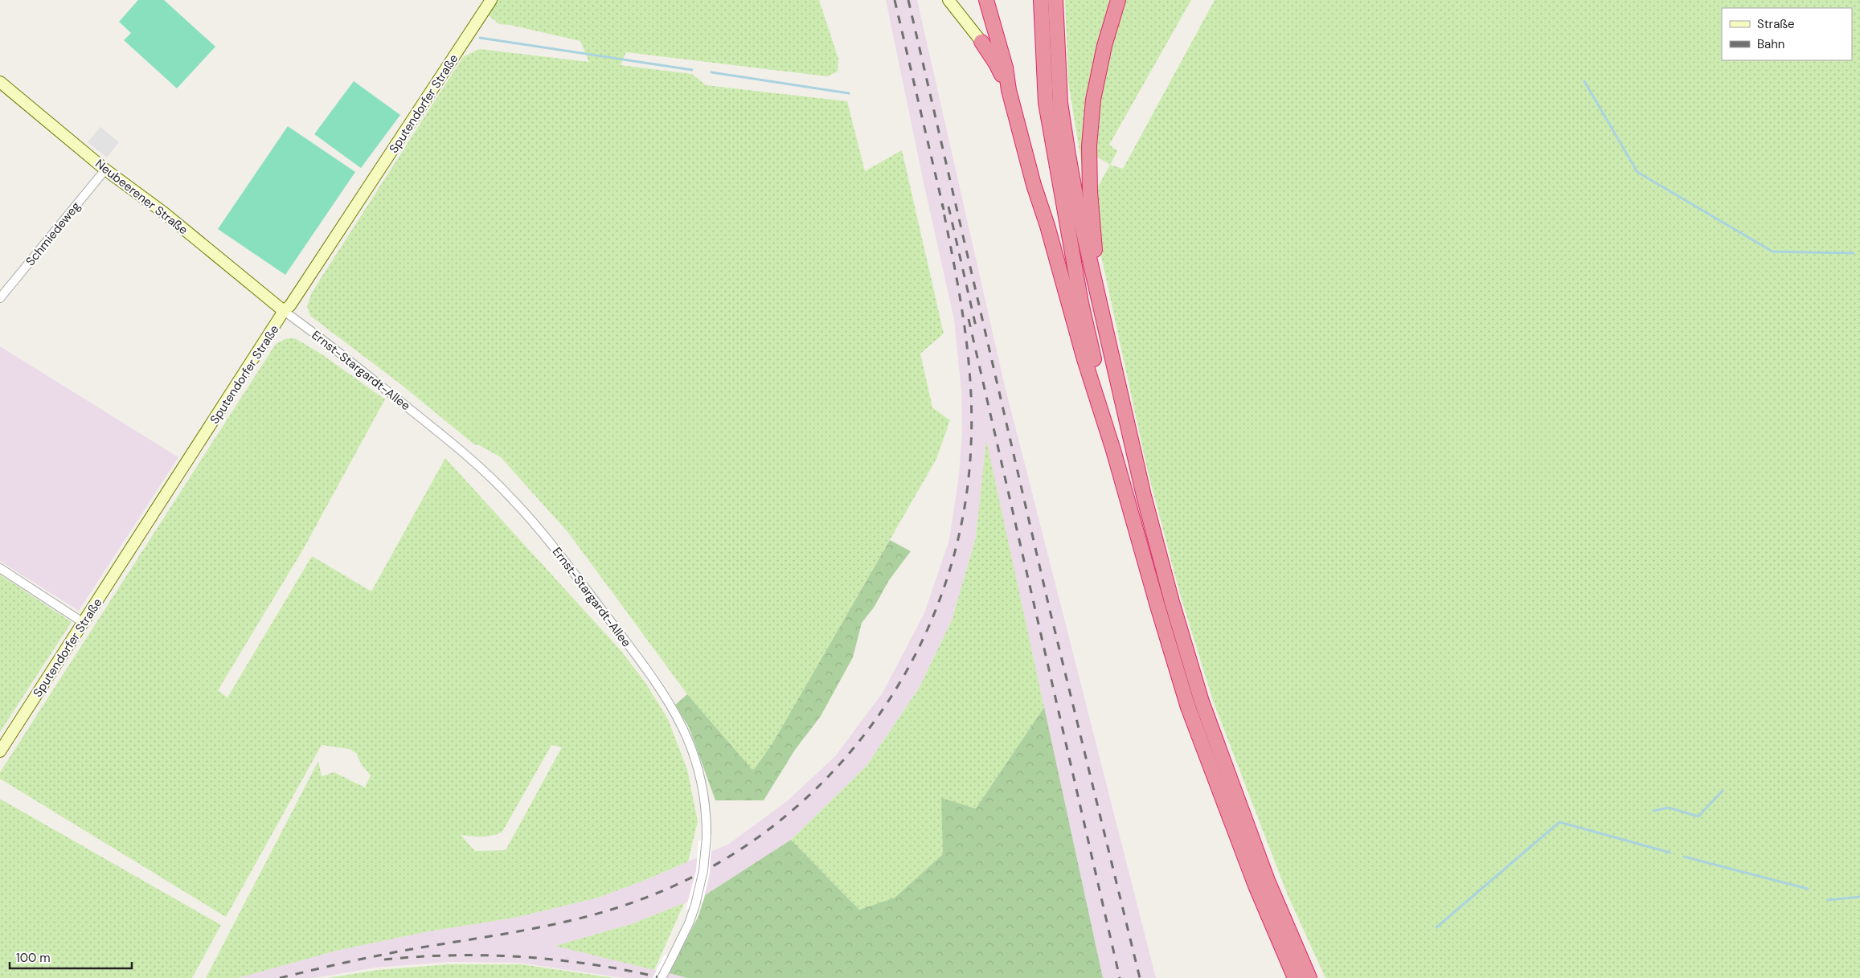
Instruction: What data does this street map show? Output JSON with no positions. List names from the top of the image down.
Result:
{
  "streets": {
    "main road": ["Sputendorfer Straße", "Neubeerener Straße"],
    "street": ["Schmiedeweg", "Ernst-Stargardt-Allee"]
  },
  "crossings": [
    ["Sputendorfer Straße", "Neubeerener Straße"],
    ["Sputendorfer Straße", "Ernst-Stargardt-Allee"],
    ["Neubeerener Straße", "Schmiedeweg"],
    ["Neubeerener Straße", "Ernst-Stargardt-Allee"]
  ],
  "legend": ["Straße", "Bahn"],
  "scale_bar": "100 m"
}
